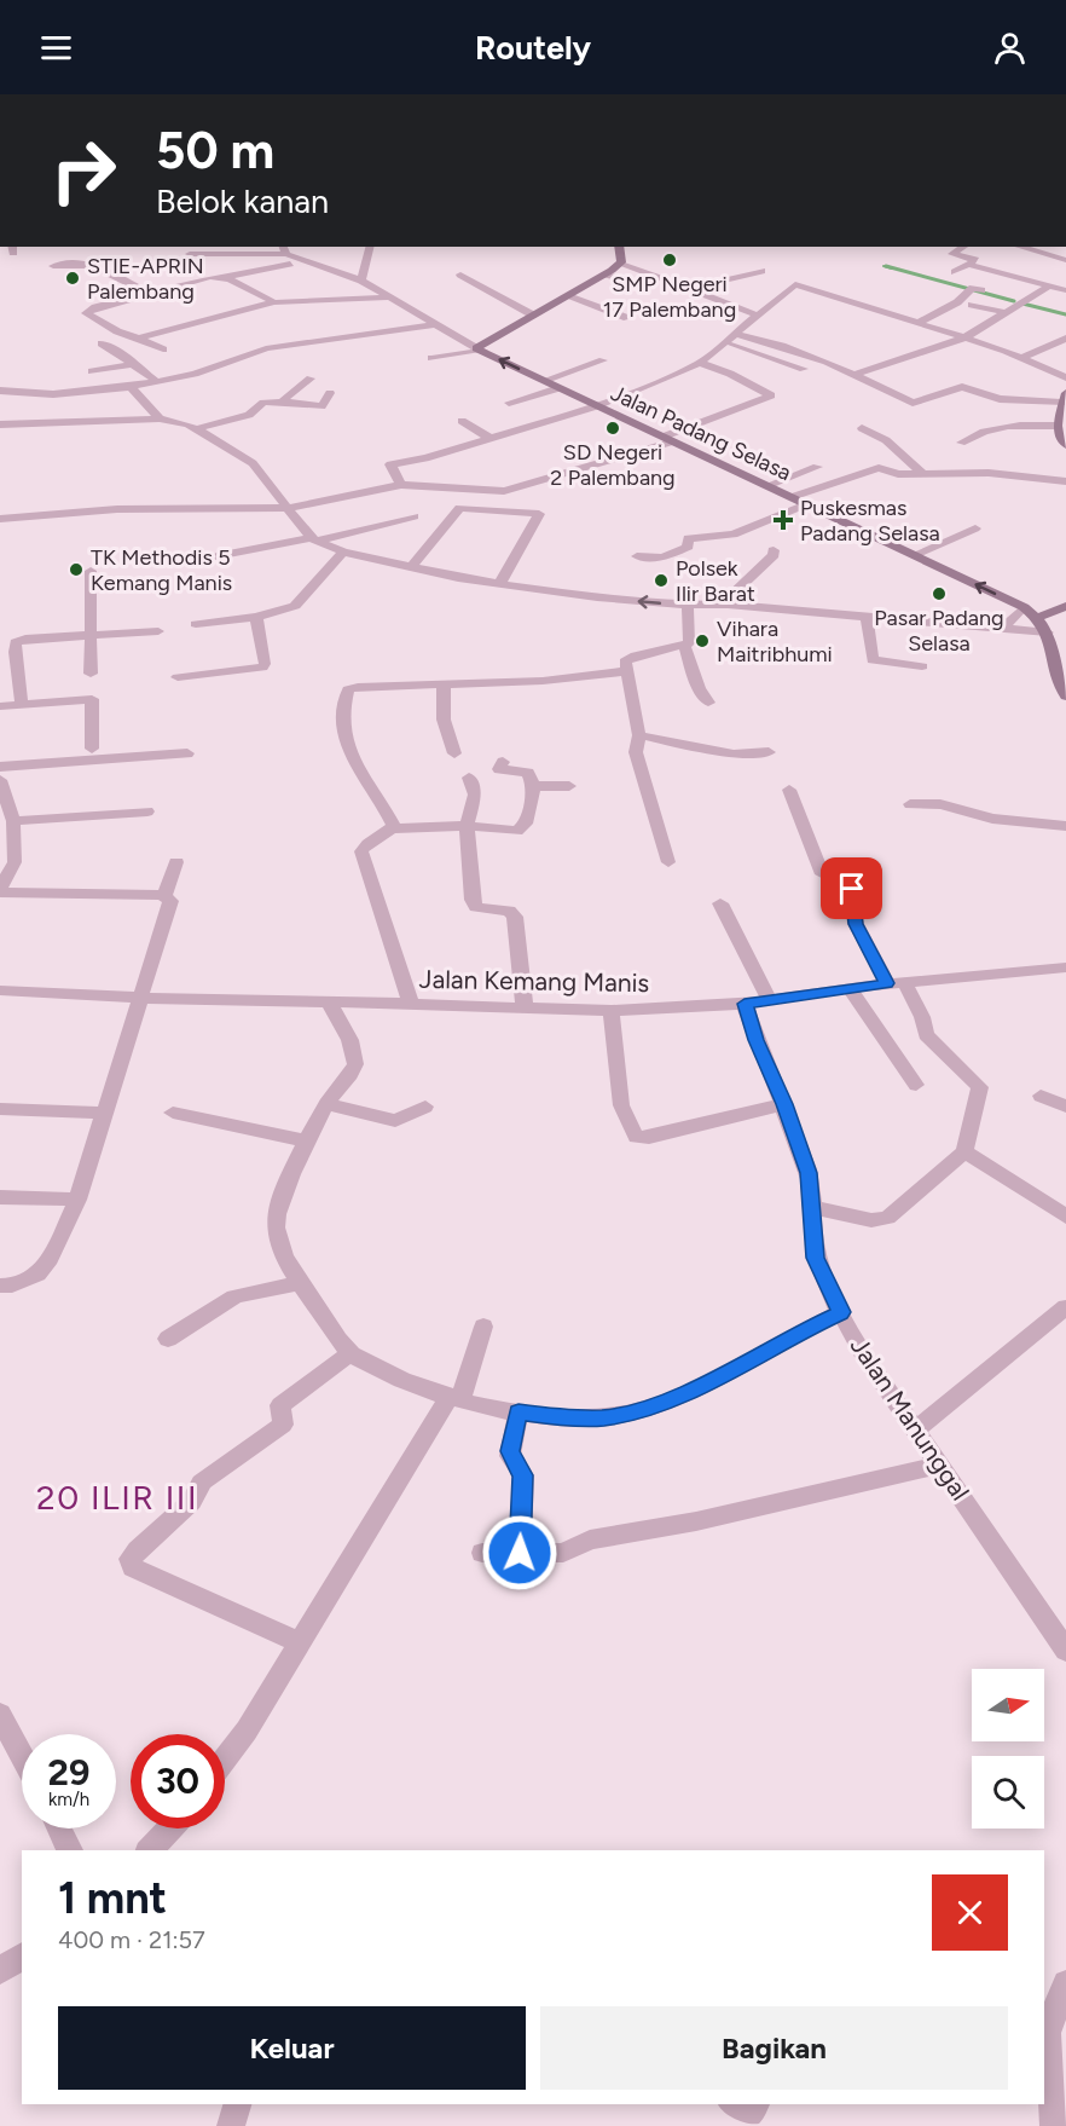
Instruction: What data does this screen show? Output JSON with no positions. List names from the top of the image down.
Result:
{
  "streets": {
    "street": ["Jalan Padang Selasa", "Jalan Kemang Manis", "Jalan Manunggal"]
  },
  "crossings": [
    ["Jalan Kemang Manis", "Jalan Manunggal"]
  ],
  "districts": ["20 ILIR III"],
  "places": {
    "other": [
      "SMP Negeri 17 Palembang",
      "STIE-APRIN Palembang",
      "SD Negeri 2 Palembang",
      "TK Methodis 5 Kemang Manis",
      "Polsek Ilir Barat",
      "Pasar Padang Selasa",
      "Vihara Maitribhumi"
    ],
    "health": ["Puskesmas Padang Selasa"]
  },
  "north": "right",
  "page": {
    "header": "Routely",
    "turn": ["50 m", "Belok kanan"],
    "speed": "29 km/h",
    "limit": "30",
    "heading": ["1 mnt", "400 m · 21:57"],
    "buttons": ["Keluar", "Bagikan"]
  }
}
